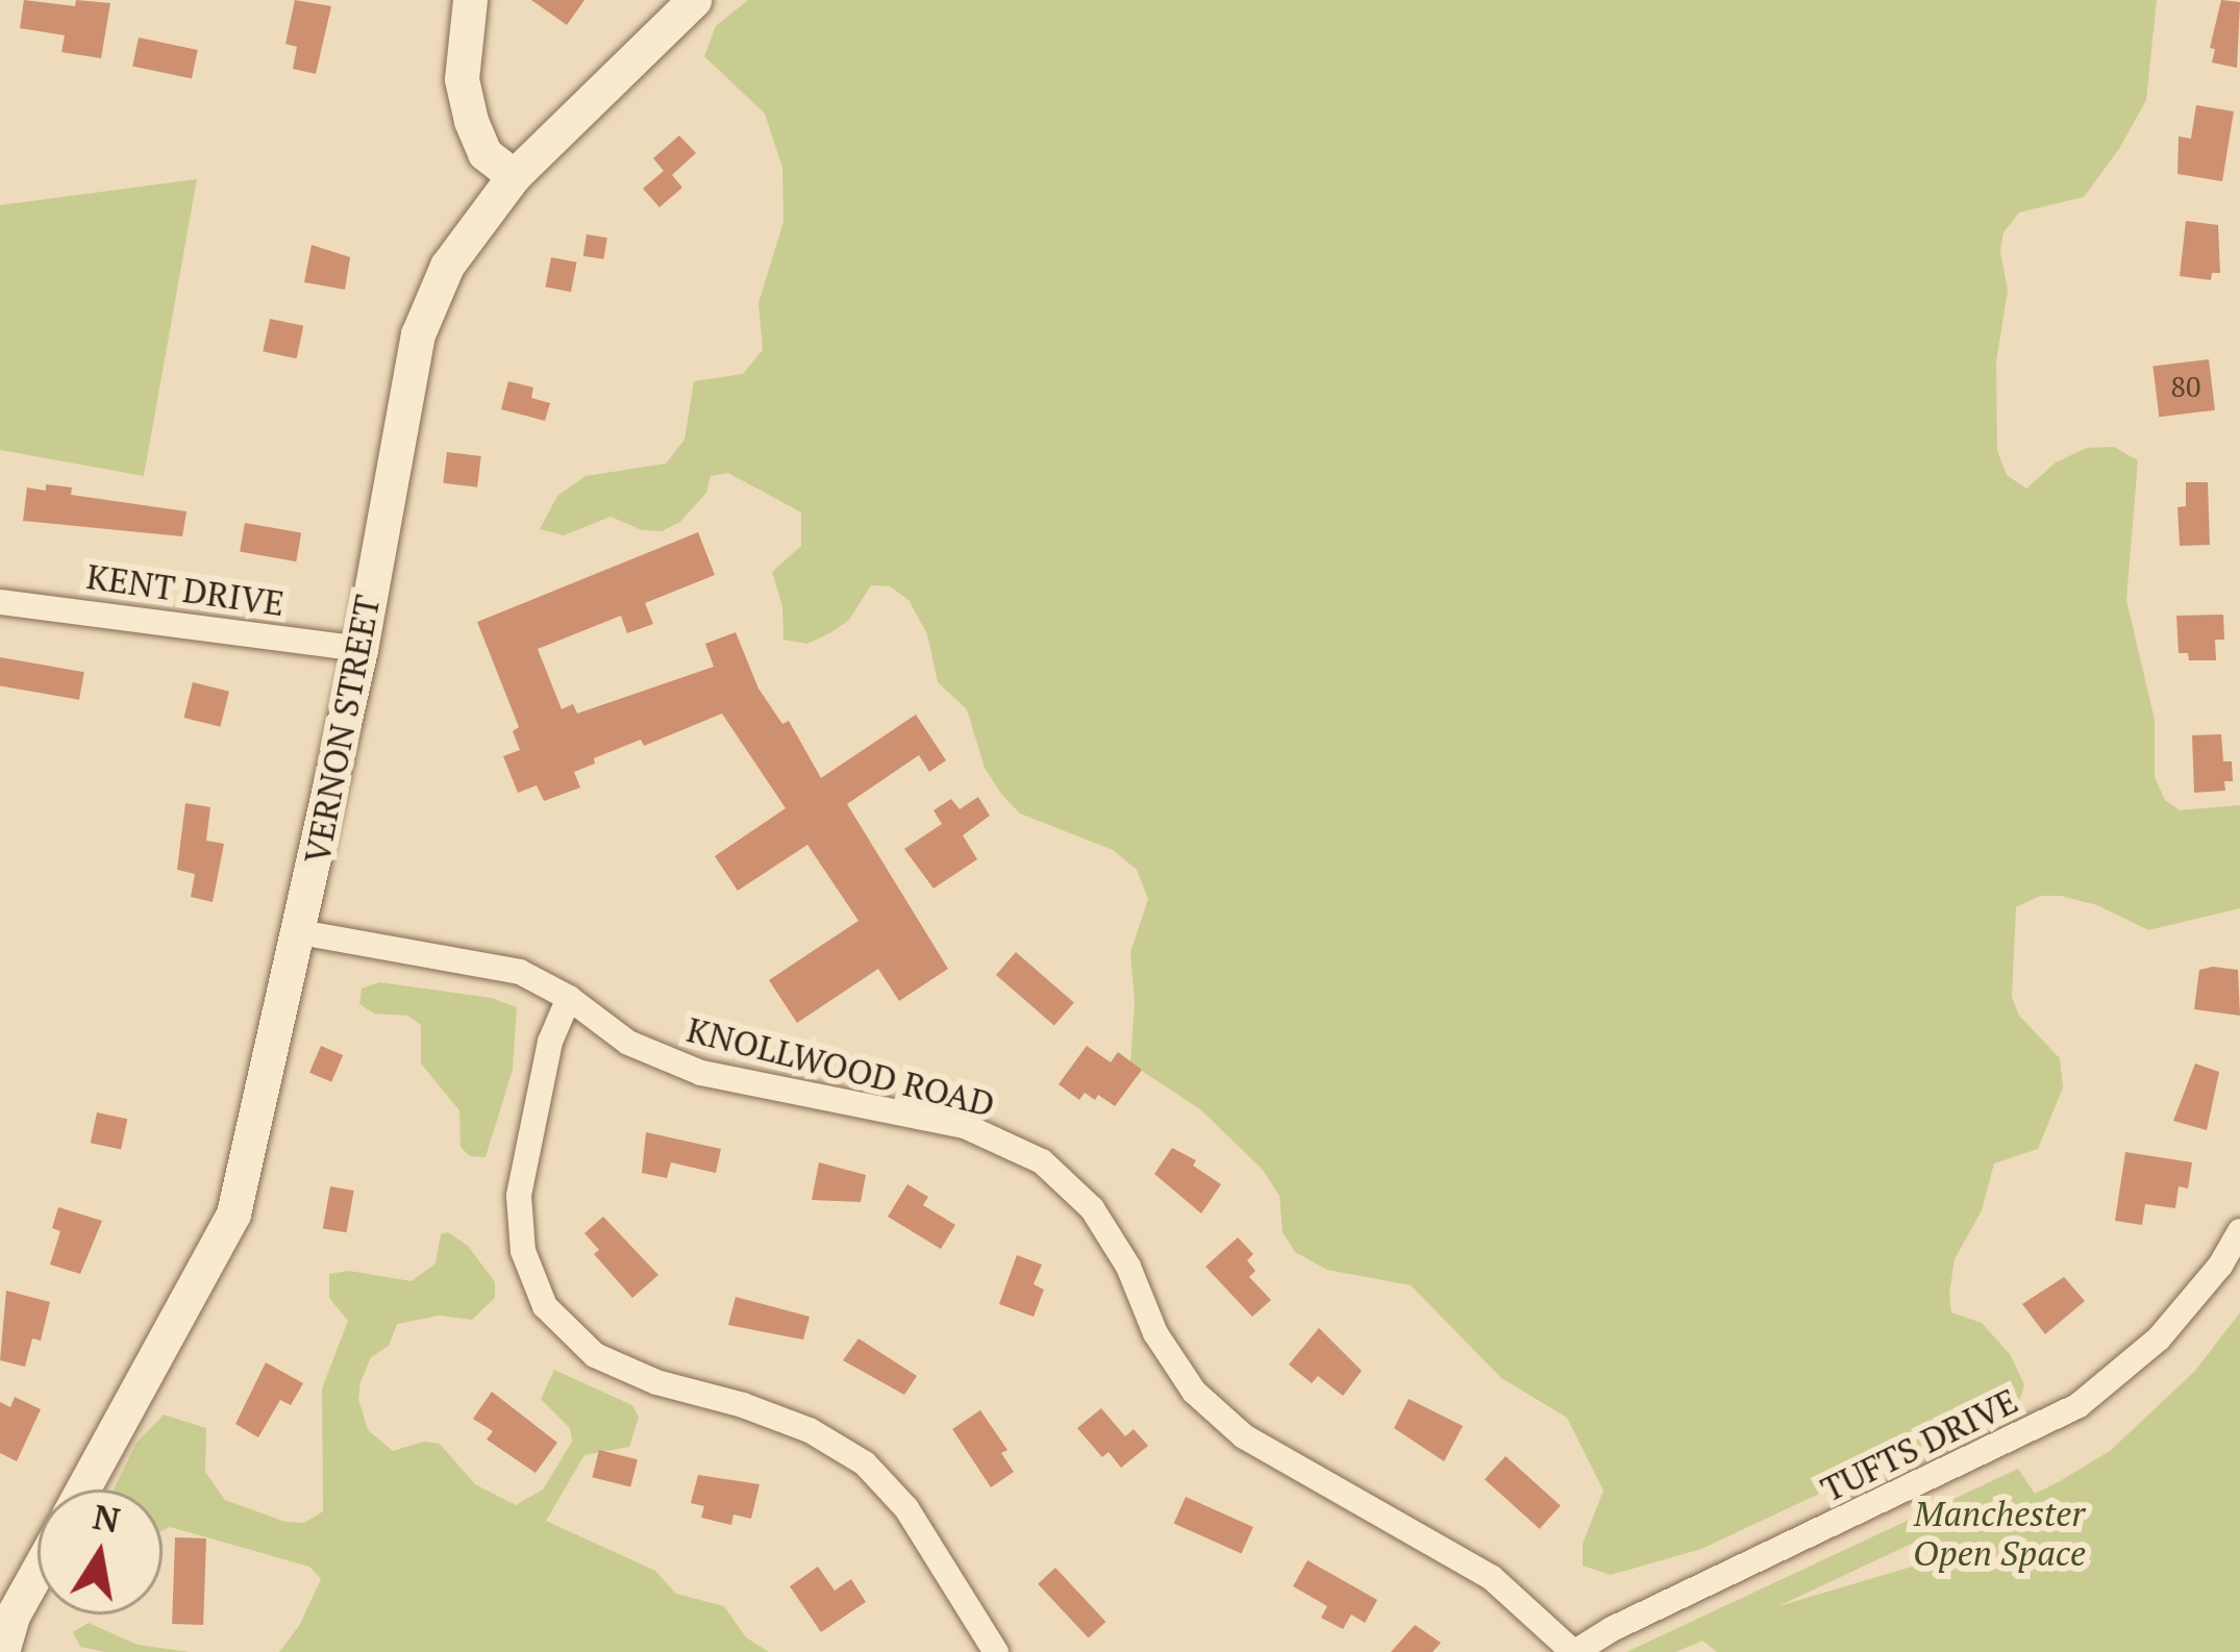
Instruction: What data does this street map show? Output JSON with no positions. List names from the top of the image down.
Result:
{
  "streets": {
    "street": [
      "KENT DRIVE",
      "VERNON STREET",
      "KNOLLWOOD ROAD",
      "TUFTS DRIVE"
    ]
  },
  "crossings": [
    ["KENT DRIVE", "VERNON STREET"],
    ["VERNON STREET", "KNOLLWOOD ROAD"],
    ["KNOLLWOOD ROAD", "TUFTS DRIVE"]
  ],
  "parks": ["Manchester Open Space"],
  "house_numbers": ["80"],
  "north": "top"
}
